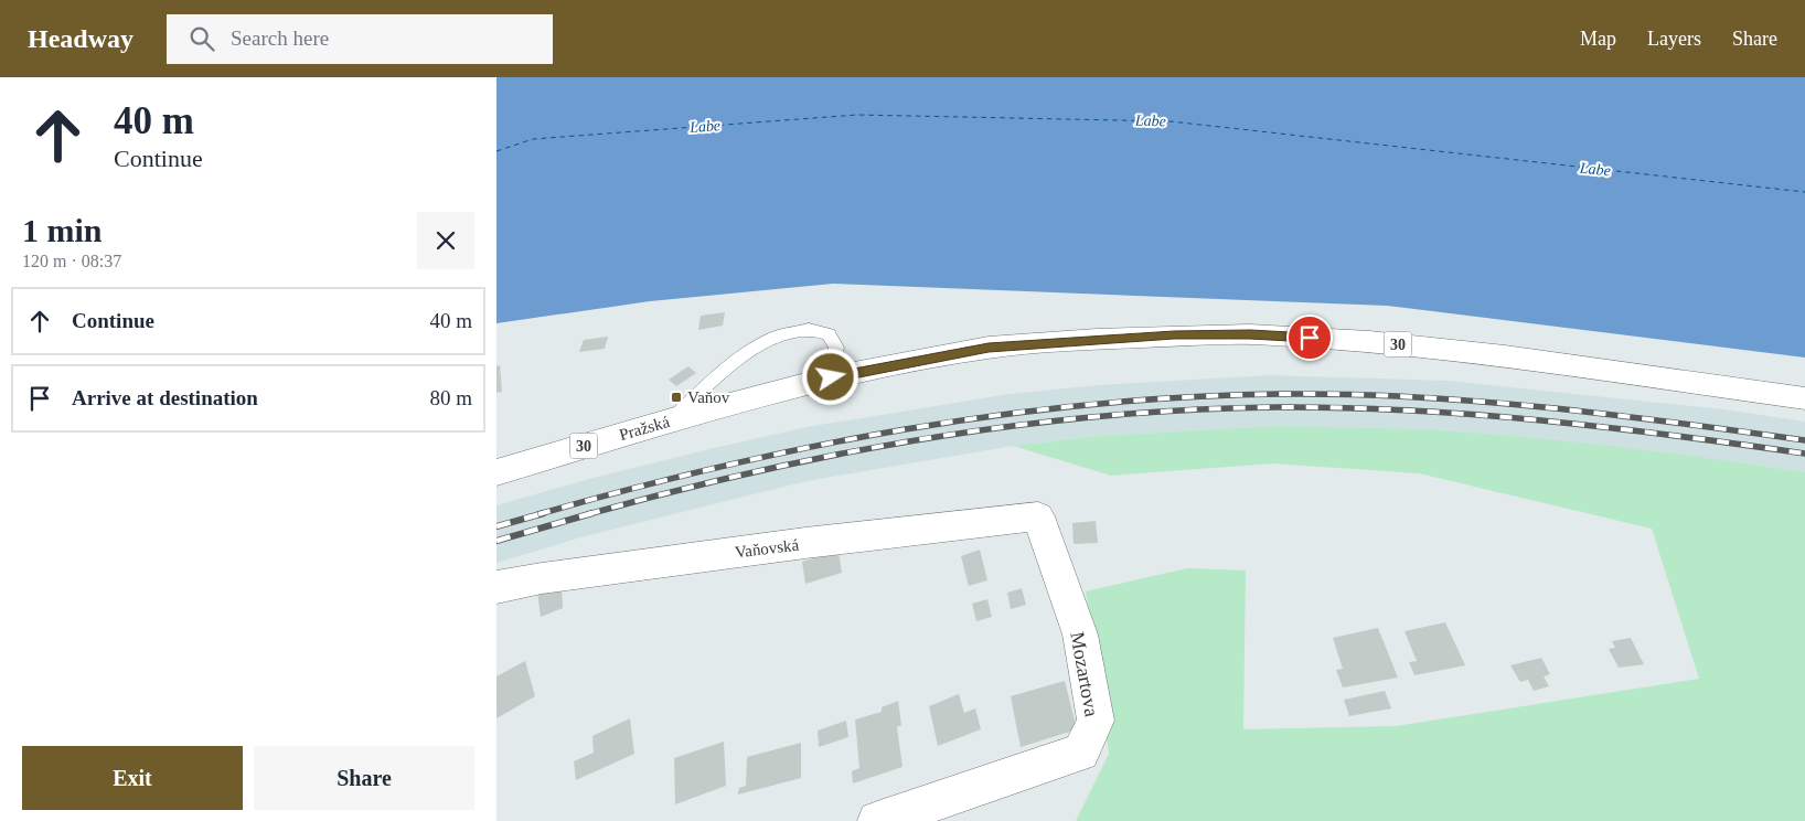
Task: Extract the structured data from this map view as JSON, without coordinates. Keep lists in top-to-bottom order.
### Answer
{
  "streets": {
    "main road": [
      "30",
      "Pražská",
      "Vaňovská",
      "Mozartova"
    ]
  },
  "crossings": [
    ["Vaňovská", "Mozartova"]
  ],
  "water": ["Labe"],
  "places": {
    "transit": ["Vaňov"]
  },
  "page": {
    "header": "Headway",
    "search": "Search here",
    "nav": ["Map", "Layers", "Share"],
    "turn": ["40 m", "Continue"],
    "heading": ["1 min", "120 m · 08:37"],
    "list": [
      {
        "name": "Continue",
        "value": "40 m"
      },
      {
        "name": "Arrive at destination",
        "value": "80 m"
      }
    ],
    "buttons": ["Exit", "Share"]
  }
}
